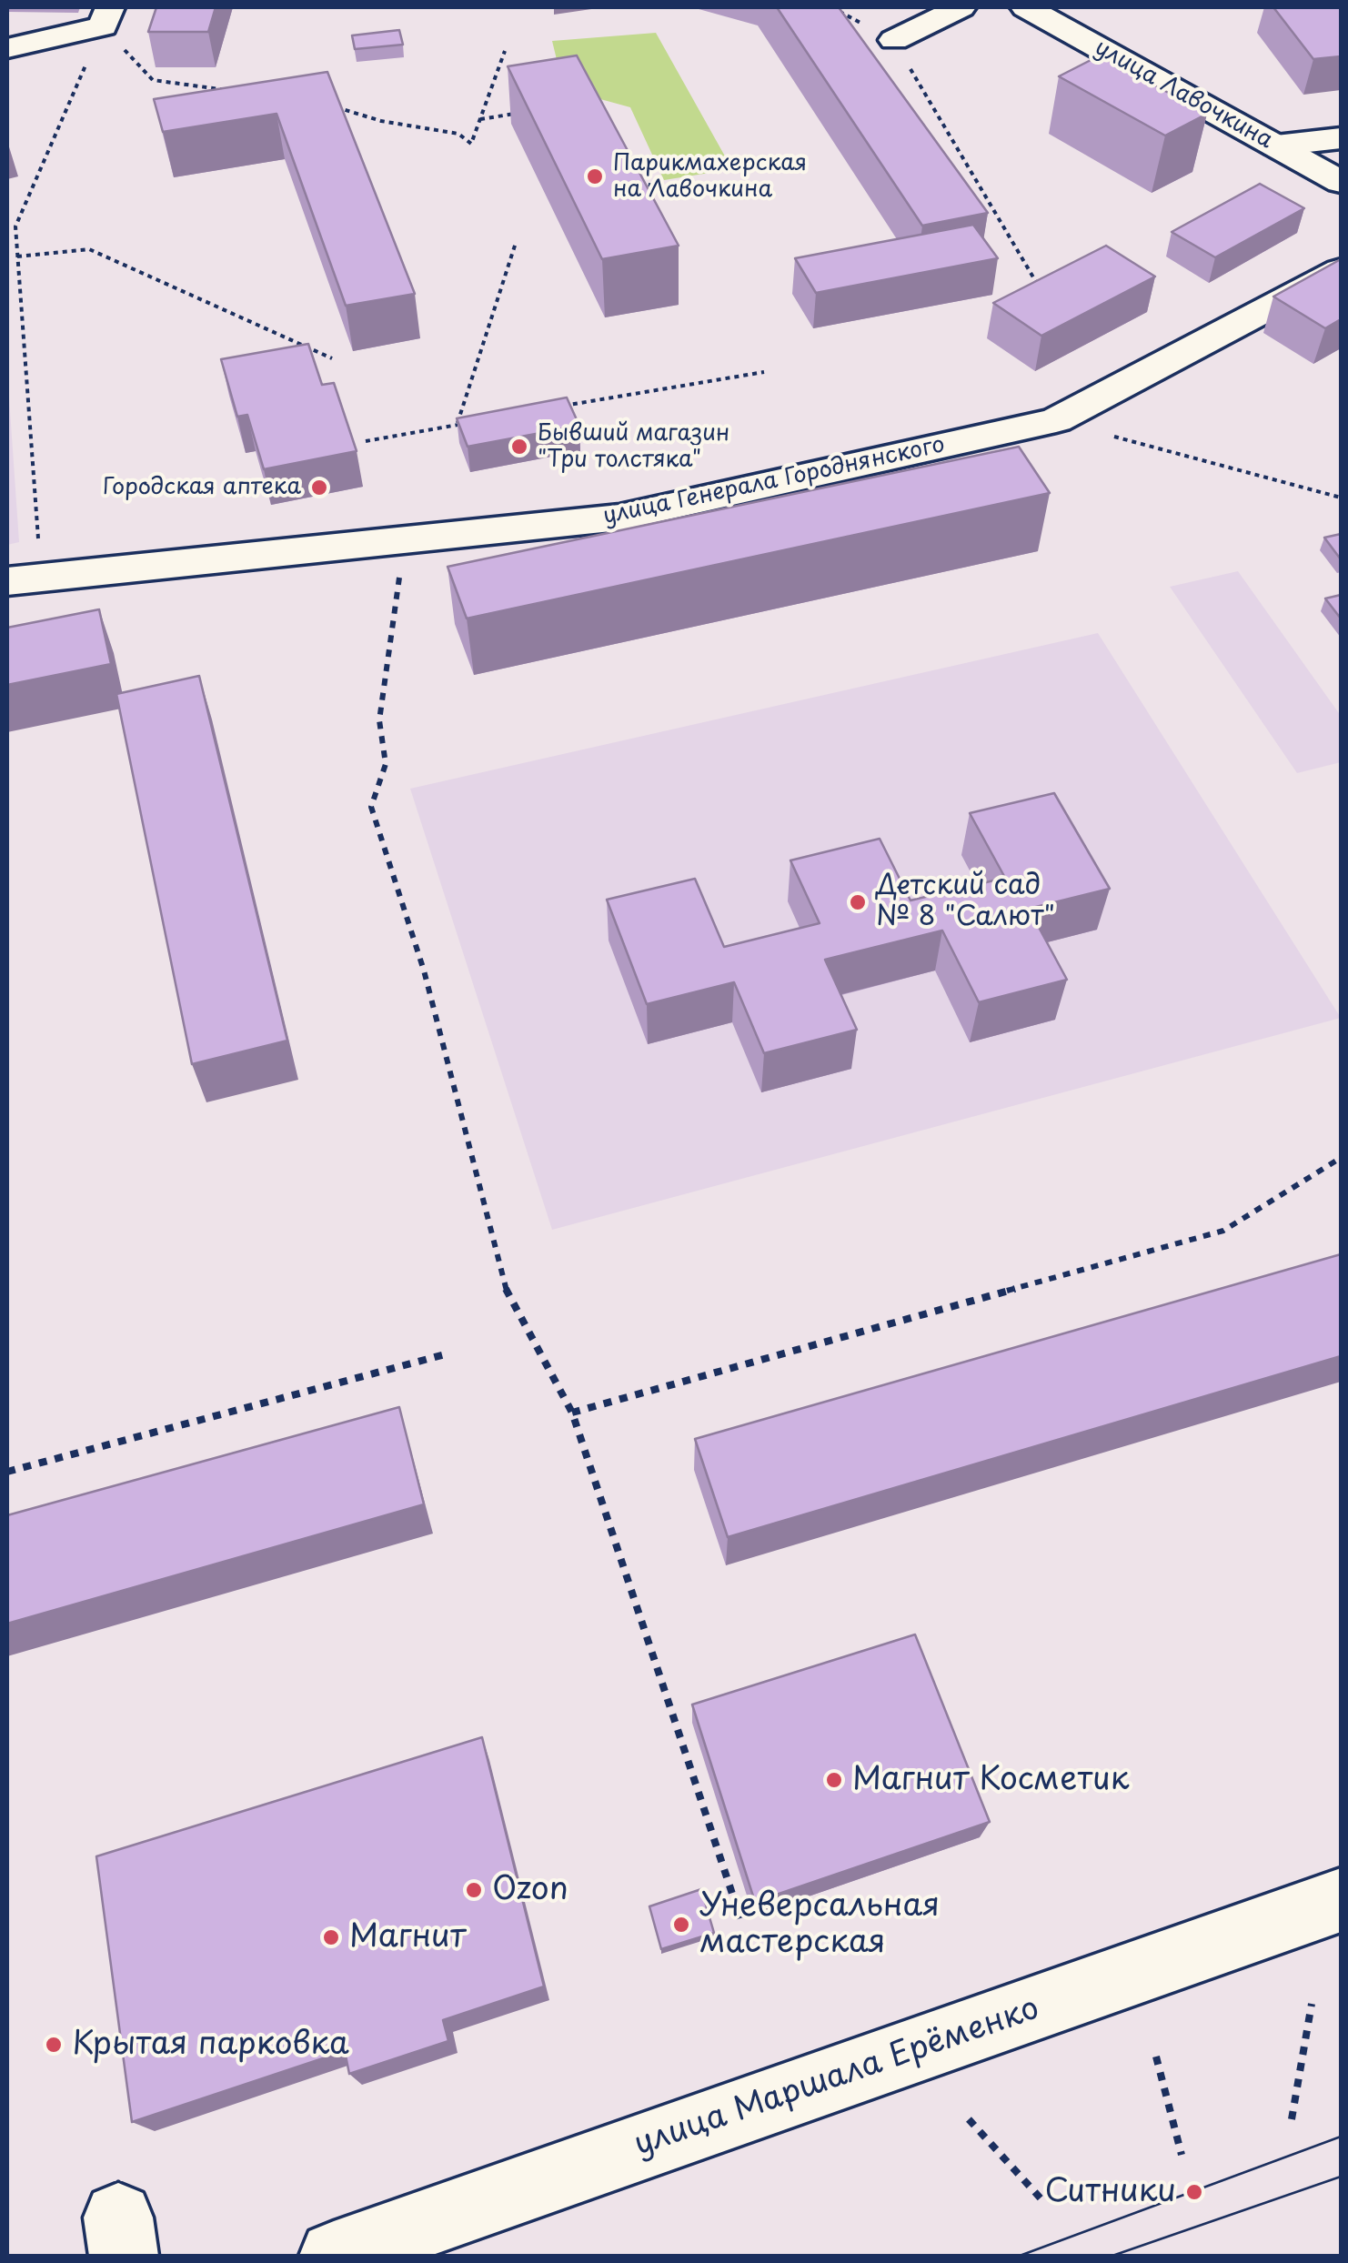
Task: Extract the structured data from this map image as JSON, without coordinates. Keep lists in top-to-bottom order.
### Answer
{
  "streets": {
    "street": ["улица Лавочкина", "улица Генерала Городнянского", "улица Маршала Ерёменко"]
  },
  "places": [
    "Парикмахерская на Лавочкина",
    "Бывший магазин \"Три толстяка\"",
    "Городская аптека",
    "Детский сад № 8 \"Салют\"",
    "Магнит Косметик",
    "Ozon",
    "Уневерсальная мастерская",
    "Магнит",
    "Крытая парковка",
    "Ситники"
  ]
}
